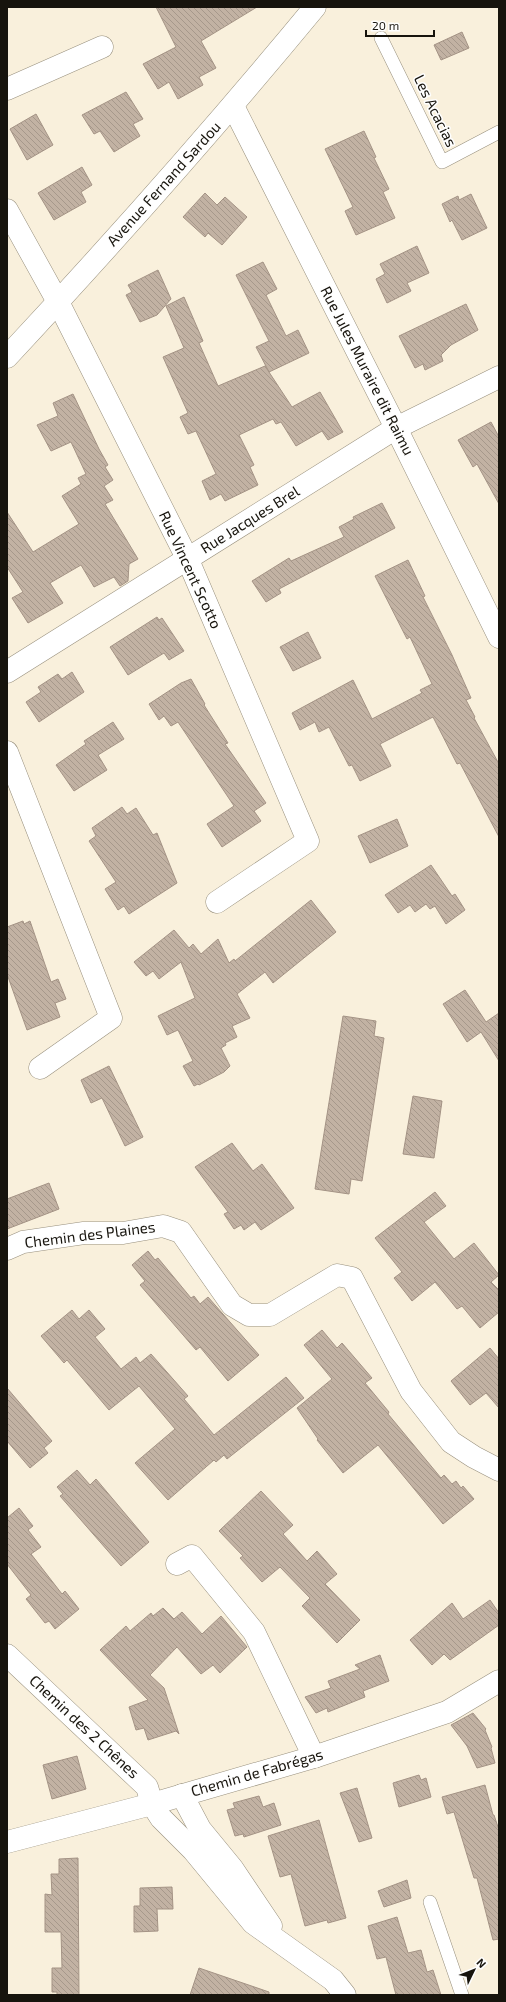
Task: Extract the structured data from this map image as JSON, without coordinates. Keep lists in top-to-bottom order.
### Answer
{
  "streets": {
    "street": [
      "Avenue Fernand Sardou",
      "Rue Jules Muraire dit Raimu",
      "Rue Jacques Brel",
      "Rue Vincent Scotto",
      "Chemin des Plaines",
      "Chemin des 2 Chênes",
      "Chemin de Fabrégas"
    ],
    "lane": ["Les Acacias"]
  },
  "crossings": [
    ["Avenue Fernand Sardou", "Rue Jules Muraire dit Raimu"],
    ["Avenue Fernand Sardou", "Rue Vincent Scotto"],
    ["Rue Jules Muraire dit Raimu", "Rue Jacques Brel"],
    ["Rue Jacques Brel", "Rue Vincent Scotto"],
    ["Chemin des 2 Chênes", "Chemin de Fabrégas"]
  ],
  "scale_bar": "20 m",
  "north": "top right"
}
